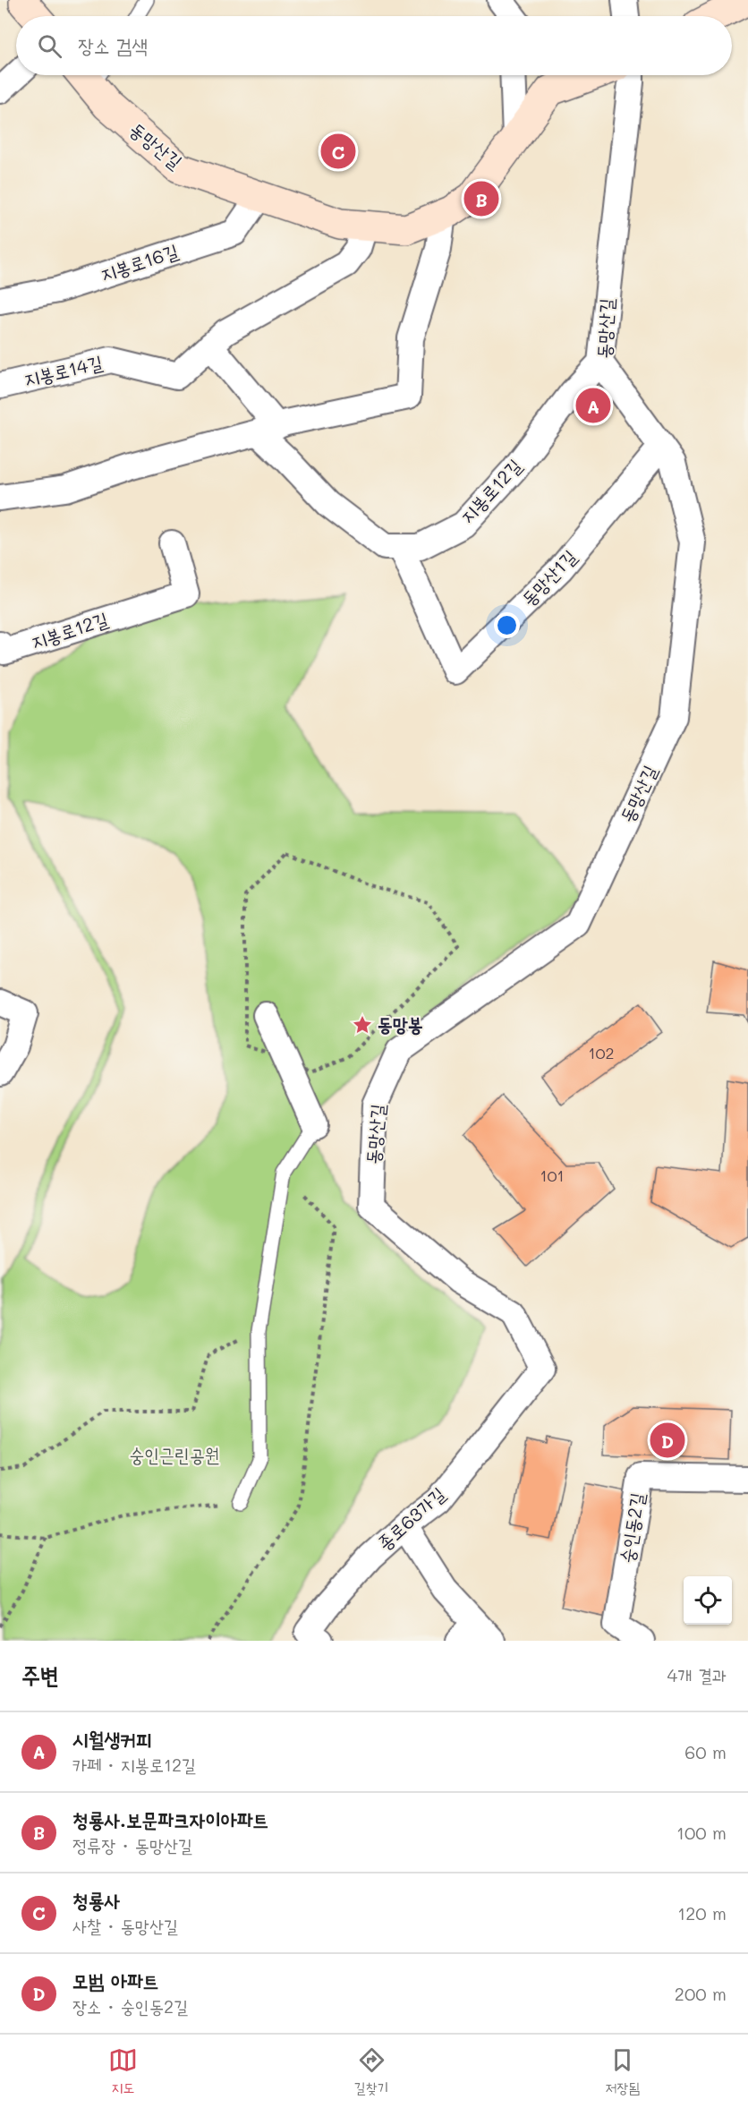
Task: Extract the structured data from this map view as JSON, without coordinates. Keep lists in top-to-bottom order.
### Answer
{
  "streets": {
    "street": [
      "동망산길",
      "지봉로16길",
      "지봉로14길",
      "지봉로12길",
      "동망산1길",
      "종로63가길",
      "숭인동2길"
    ]
  },
  "crossings": [
    ["동망산길", "지봉로16길"],
    ["동망산길", "지봉로14길"],
    ["동망산길", "지봉로12길"],
    ["동망산길", "동망산1길"],
    ["동망산길", "종로63가길"],
    ["지봉로12길", "동망산1길"]
  ],
  "parks": ["숭인근린공원"],
  "places": {
    "place": ["동망봉"]
  },
  "house_numbers": ["102", "101"],
  "page": {
    "search": "장소 검색",
    "pins": [
      "C",
      "B",
      "A",
      "D"
    ],
    "heading": ["주변", "4개 결과"],
    "list": [
      {
        "mark": "A",
        "name": "시월생커피",
        "note": "카페 · 지봉로12길",
        "value": "60 m"
      },
      {
        "mark": "B",
        "name": "청룡사.보문파크자이아파트",
        "note": "정류장 · 동망산길",
        "value": "100 m"
      },
      {
        "mark": "C",
        "name": "청룡사",
        "note": "사찰 · 동망산길",
        "value": "120 m"
      },
      {
        "mark": "D",
        "name": "모범 아파트",
        "note": "장소 · 숭인동2길",
        "value": "200 m"
      }
    ],
    "nav": ["지도", "길찾기", "저장됨"]
  }
}
